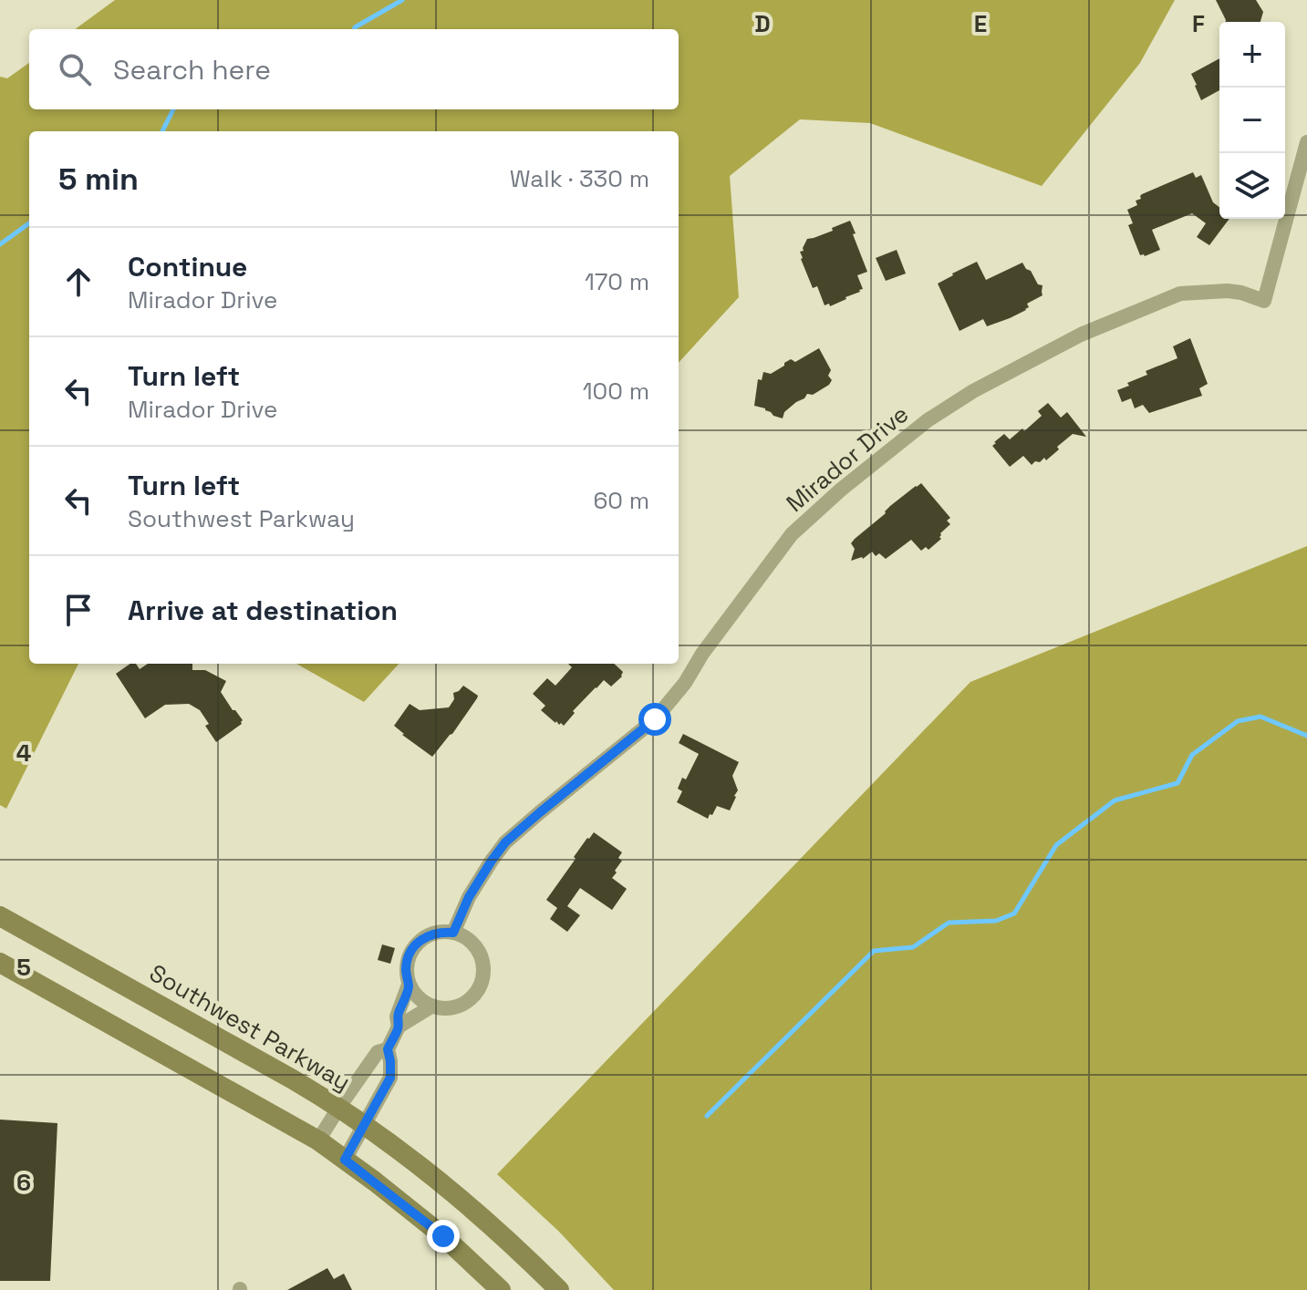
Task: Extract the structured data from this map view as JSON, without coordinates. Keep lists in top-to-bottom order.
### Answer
{
  "streets": {
    "main road": ["Southwest Parkway"],
    "street": ["Mirador Drive"]
  },
  "page": {
    "map_buttons": ["+", "−"],
    "search": "Search here",
    "heading": ["5 min", "Walk · 330 m"],
    "list": [
      ["Continue", "Mirador Drive", "170 m"],
      ["Turn left", "Mirador Drive", "100 m"],
      ["Turn left", "Southwest Parkway", "60 m"],
      "Arrive at destination"
    ]
  },
  "grid": {
    "columns": ["D", "E", "F"],
    "rows": ["4", "5", "6"]
  }
}
